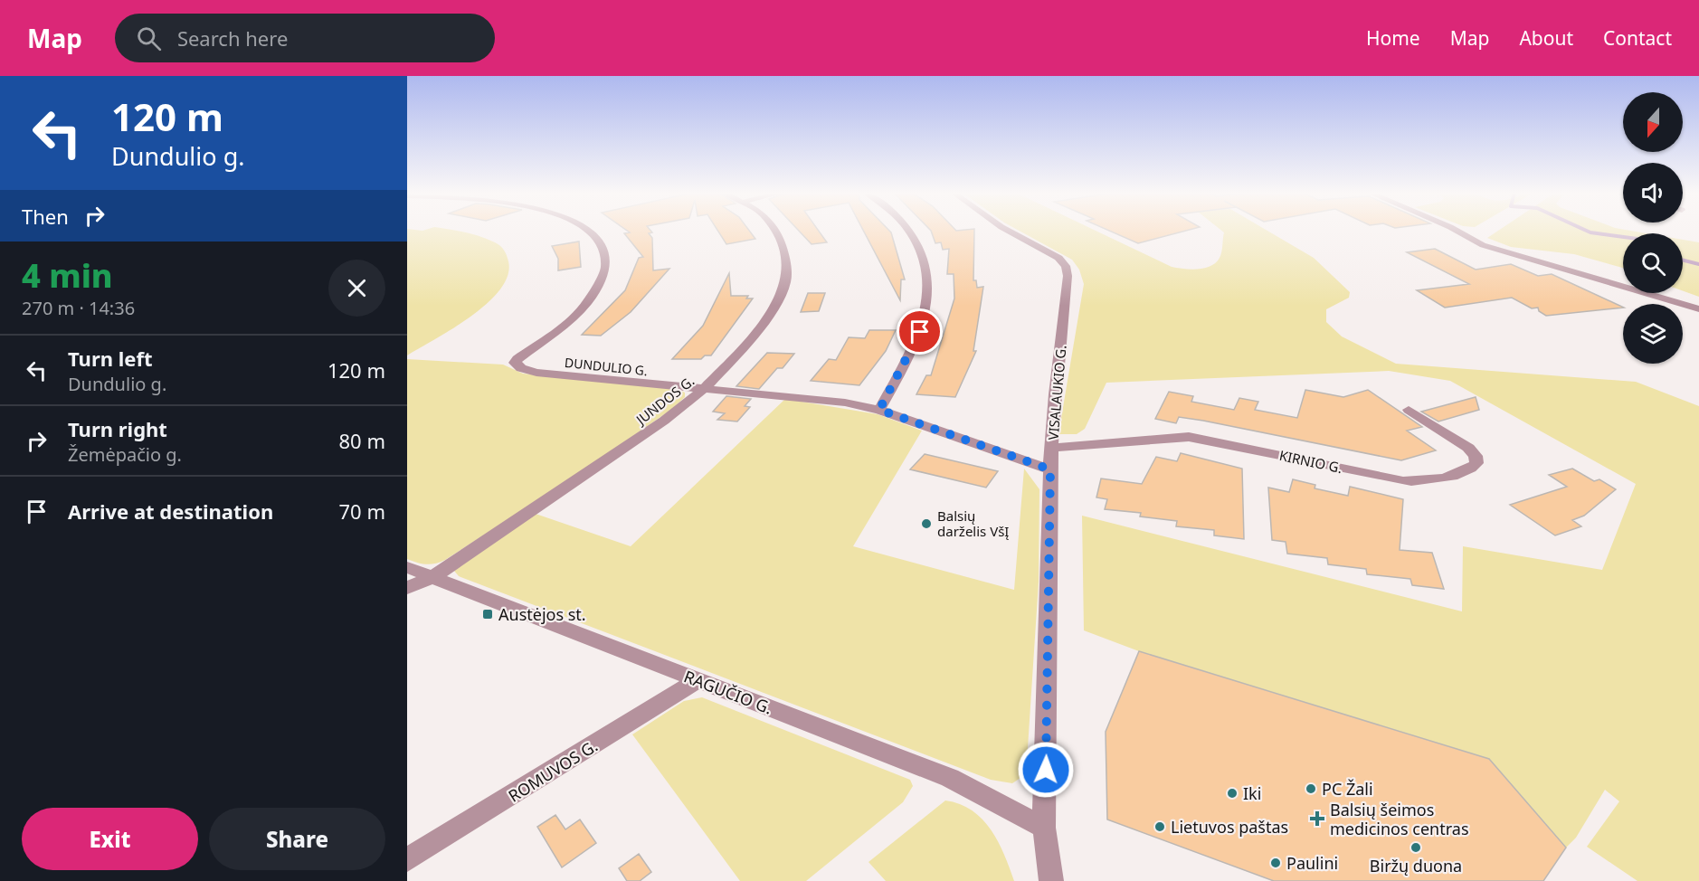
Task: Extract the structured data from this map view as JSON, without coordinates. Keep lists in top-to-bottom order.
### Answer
{
  "streets": {
    "street": [
      "DUNDULIO G.",
      "VISALAUKIO G.",
      "JUNDOS G.",
      "KIRNIO G.",
      "RAGUČIO G.",
      "ROMUVOS G."
    ]
  },
  "crossings": [
    ["DUNDULIO G.", "VISALAUKIO G."],
    ["DUNDULIO G.", "JUNDOS G."],
    ["VISALAUKIO G.", "KIRNIO G."],
    ["VISALAUKIO G.", "RAGUČIO G."],
    ["JUNDOS G.", "RAGUČIO G."],
    ["RAGUČIO G.", "ROMUVOS G."]
  ],
  "places": {
    "other": [
      "Balsių darželis VšĮ",
      "PC Žali",
      "Iki",
      "Lietuvos paštas",
      "Biržų duona",
      "Paulini"
    ],
    "transit": ["Austėjos st."],
    "health": ["Balsių šeimos medicinos centras"]
  },
  "north": "bottom",
  "page": {
    "header": "Map",
    "search": "Search here",
    "nav": [
      "Home",
      "Map",
      "About",
      "Contact"
    ],
    "turn": ["120 m", "Dundulio g."],
    "then": "Then",
    "heading": ["4 min", "270 m · 14:36"],
    "list": [
      {
        "name": "Turn left",
        "note": "Dundulio g.",
        "value": "120 m"
      },
      {
        "name": "Turn right",
        "note": "Žemėpačio g.",
        "value": "80 m"
      },
      {
        "name": "Arrive at destination",
        "value": "70 m"
      }
    ],
    "buttons": ["Exit", "Share"]
  }
}
